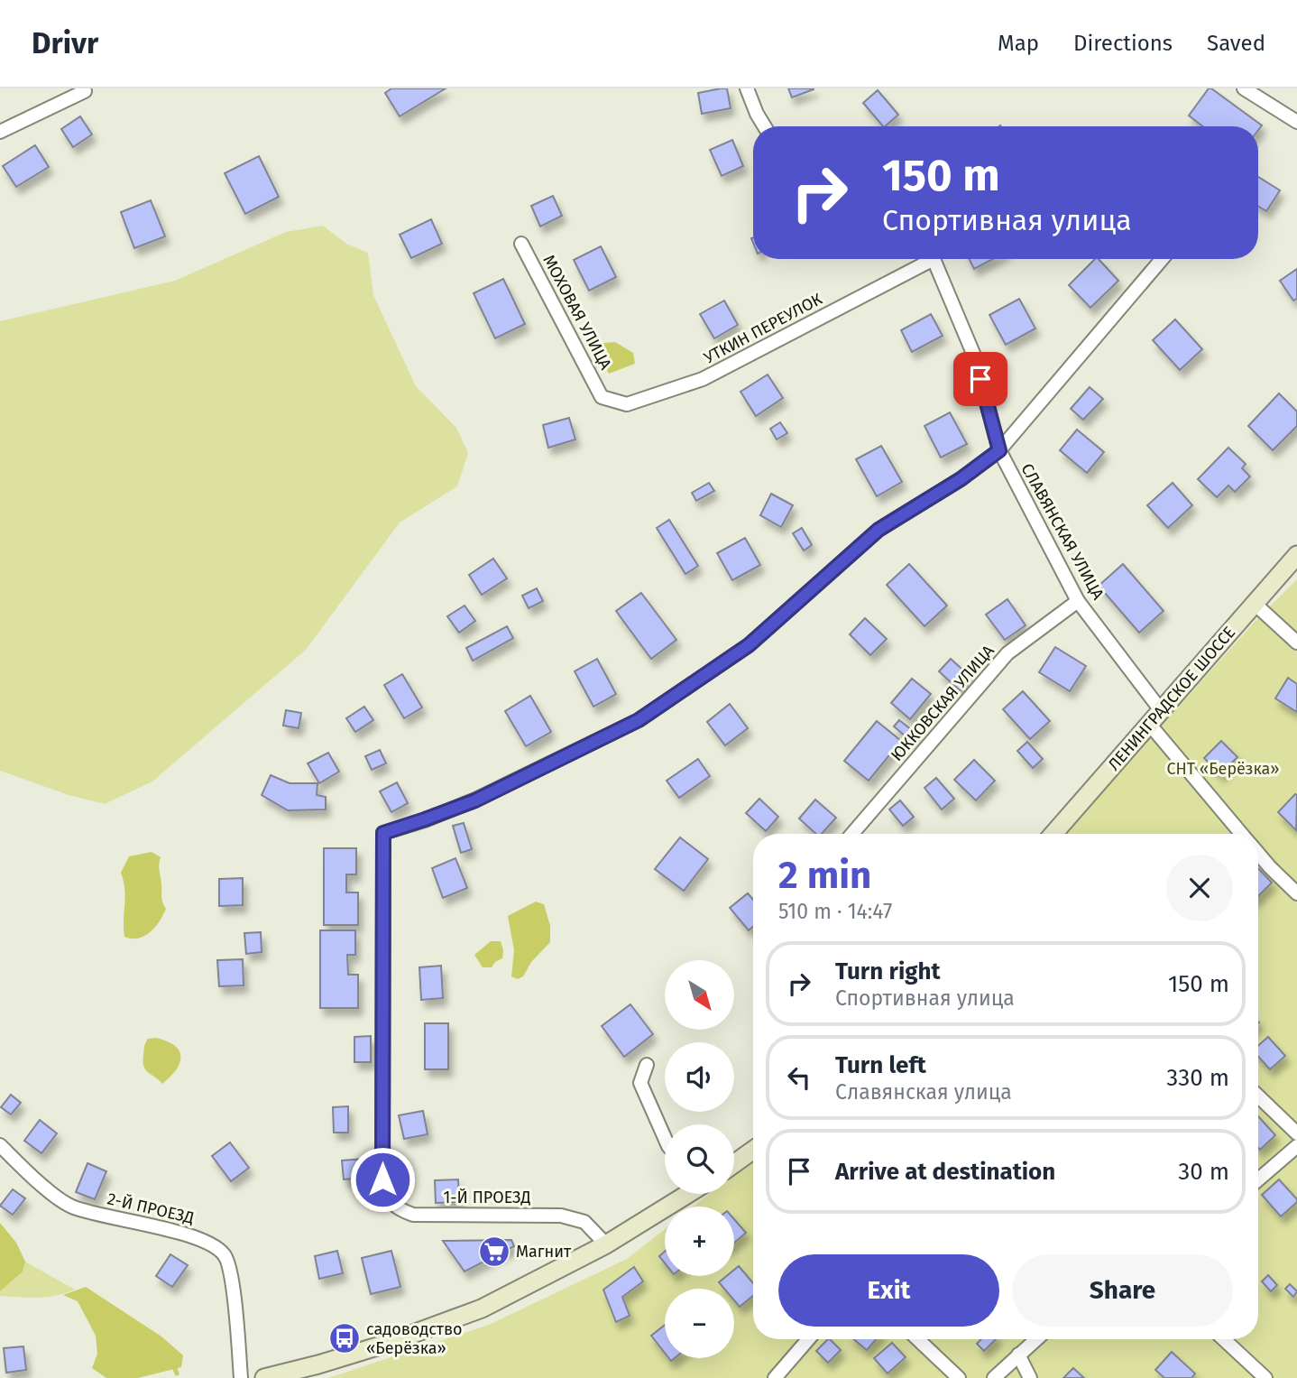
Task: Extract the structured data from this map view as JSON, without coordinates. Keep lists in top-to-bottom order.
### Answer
{
  "streets": {
    "main road": ["ЛЕНИНГРАДСКОЕ ШОССЕ"],
    "street": [
      "МОХОВАЯ УЛИЦА",
      "УТКИН ПЕРЕУЛОК",
      "СЛАВЯНСКАЯ УЛИЦА",
      "ЮККОВСКАЯ УЛИЦА",
      "1-Й ПРОЕЗД",
      "2-Й ПРОЕЗД"
    ]
  },
  "crossings": [
    ["МОХОВАЯ УЛИЦА", "УТКИН ПЕРЕУЛОК"],
    ["СЛАВЯНСКАЯ УЛИЦА", "ЛЕНИНГРАДСКОЕ ШОССЕ"],
    ["СЛАВЯНСКАЯ УЛИЦА", "ЮККОВСКАЯ УЛИЦА"],
    ["СЛАВЯНСКАЯ УЛИЦА", "1-Й ПРОЕЗД"]
  ],
  "parks": ["СНТ «Берёзка»"],
  "places": {
    "supermarket": ["Магнит"],
    "bus stop": ["садоводство «Берёзка»"]
  },
  "north": "bottom right",
  "page": {
    "header": "Drivr",
    "nav": ["Map", "Directions", "Saved"],
    "turn": ["150 m", "Спортивная улица"],
    "heading": ["2 min", "510 m · 14:47"],
    "list": [
      {
        "name": "Turn right",
        "note": "Спортивная улица",
        "value": "150 m"
      },
      {
        "name": "Turn left",
        "note": "Славянская улица",
        "value": "330 m"
      },
      {
        "name": "Arrive at destination",
        "value": "30 m"
      }
    ],
    "map_buttons": ["+", "−"],
    "buttons": ["Exit", "Share"]
  }
}
